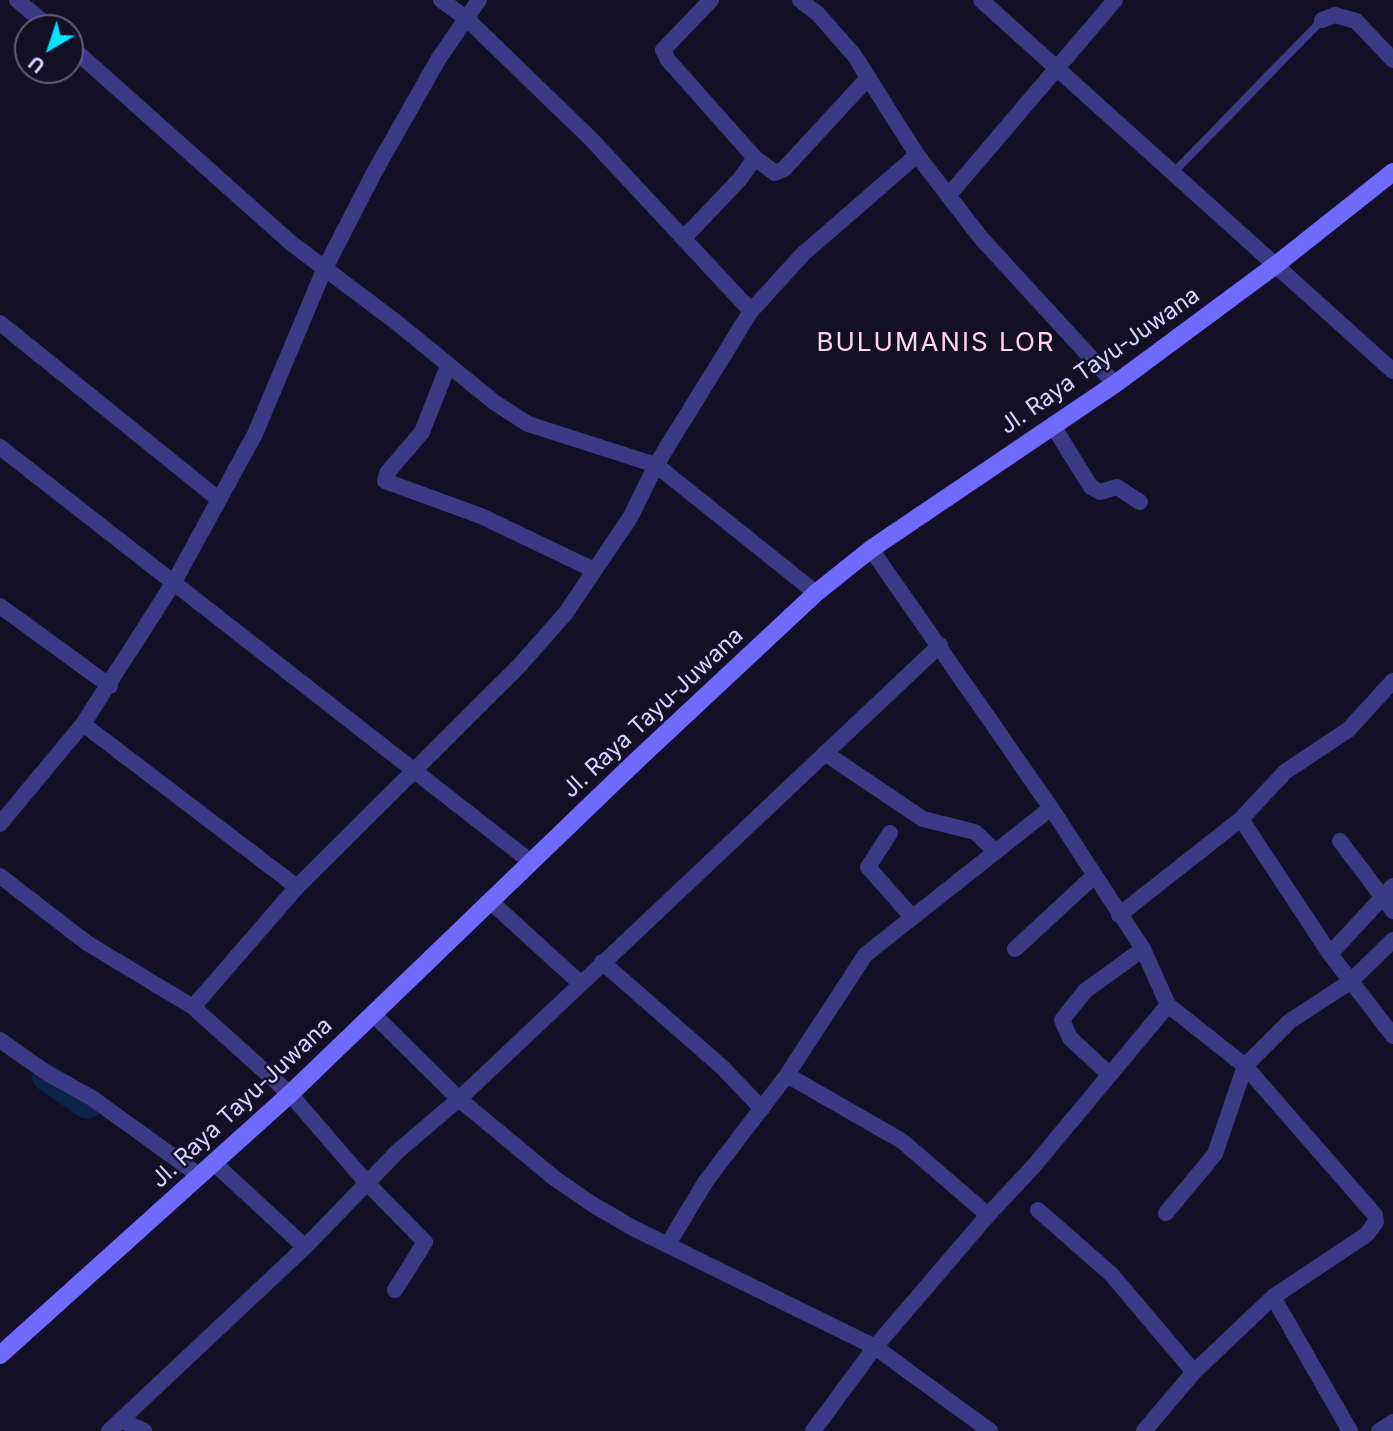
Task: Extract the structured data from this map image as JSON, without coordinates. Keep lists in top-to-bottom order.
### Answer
{
  "streets": {
    "main road": ["Jl. Raya Tayu-Juwana"]
  },
  "districts": ["BULUMANIS LOR"],
  "north": "bottom left"
}
